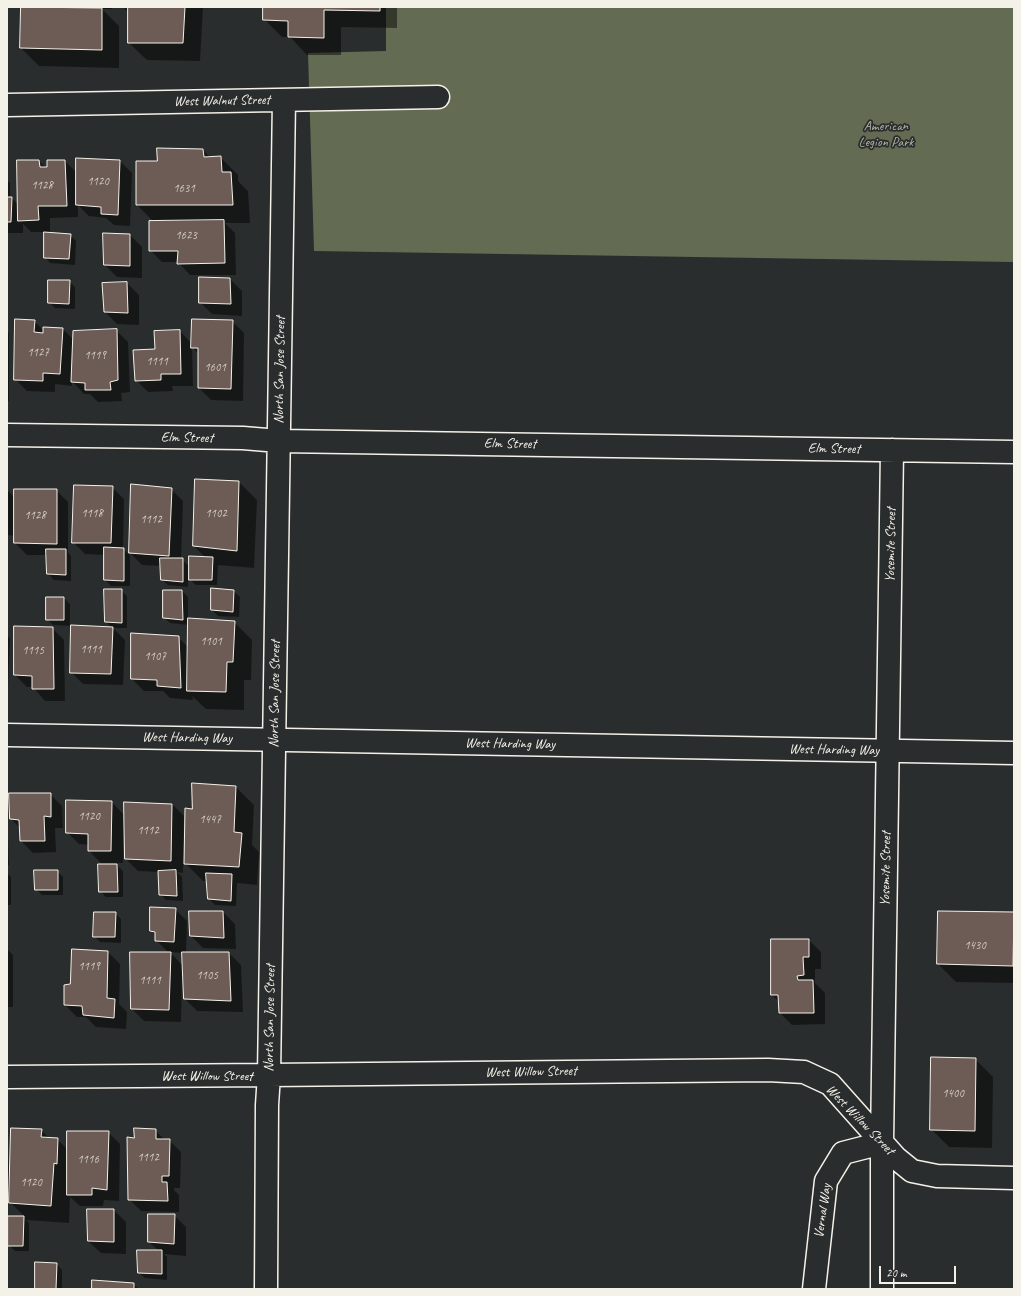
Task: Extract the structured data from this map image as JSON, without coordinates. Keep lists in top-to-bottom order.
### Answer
{
  "streets": {
    "street": [
      "West Walnut Street",
      "North San Jose Street",
      "Elm Street",
      "Yosemite Street",
      "West Harding Way",
      "West Willow Street",
      "Vernal Way"
    ]
  },
  "crossings": [
    ["West Walnut Street", "North San Jose Street"],
    ["North San Jose Street", "Elm Street"],
    ["North San Jose Street", "West Harding Way"],
    ["North San Jose Street", "West Willow Street"],
    ["Elm Street", "Yosemite Street"],
    ["Yosemite Street", "West Harding Way"],
    ["Yosemite Street", "West Willow Street"],
    ["Yosemite Street", "Vernal Way"],
    ["West Willow Street", "Vernal Way"]
  ],
  "parks": ["American Legion Park"],
  "house_numbers": [
    "1120",
    "1128",
    "1631",
    "1623",
    "1127",
    "1119",
    "1111",
    "1601",
    "1118",
    "1102",
    "1128",
    "1112",
    "1101",
    "1111",
    "1115",
    "1107",
    "1120",
    "1447",
    "1112",
    "1430",
    "1119",
    "1105",
    "1111",
    "1400",
    "1112",
    "1116",
    "1120"
  ],
  "scale_bar": "20 m"
}
